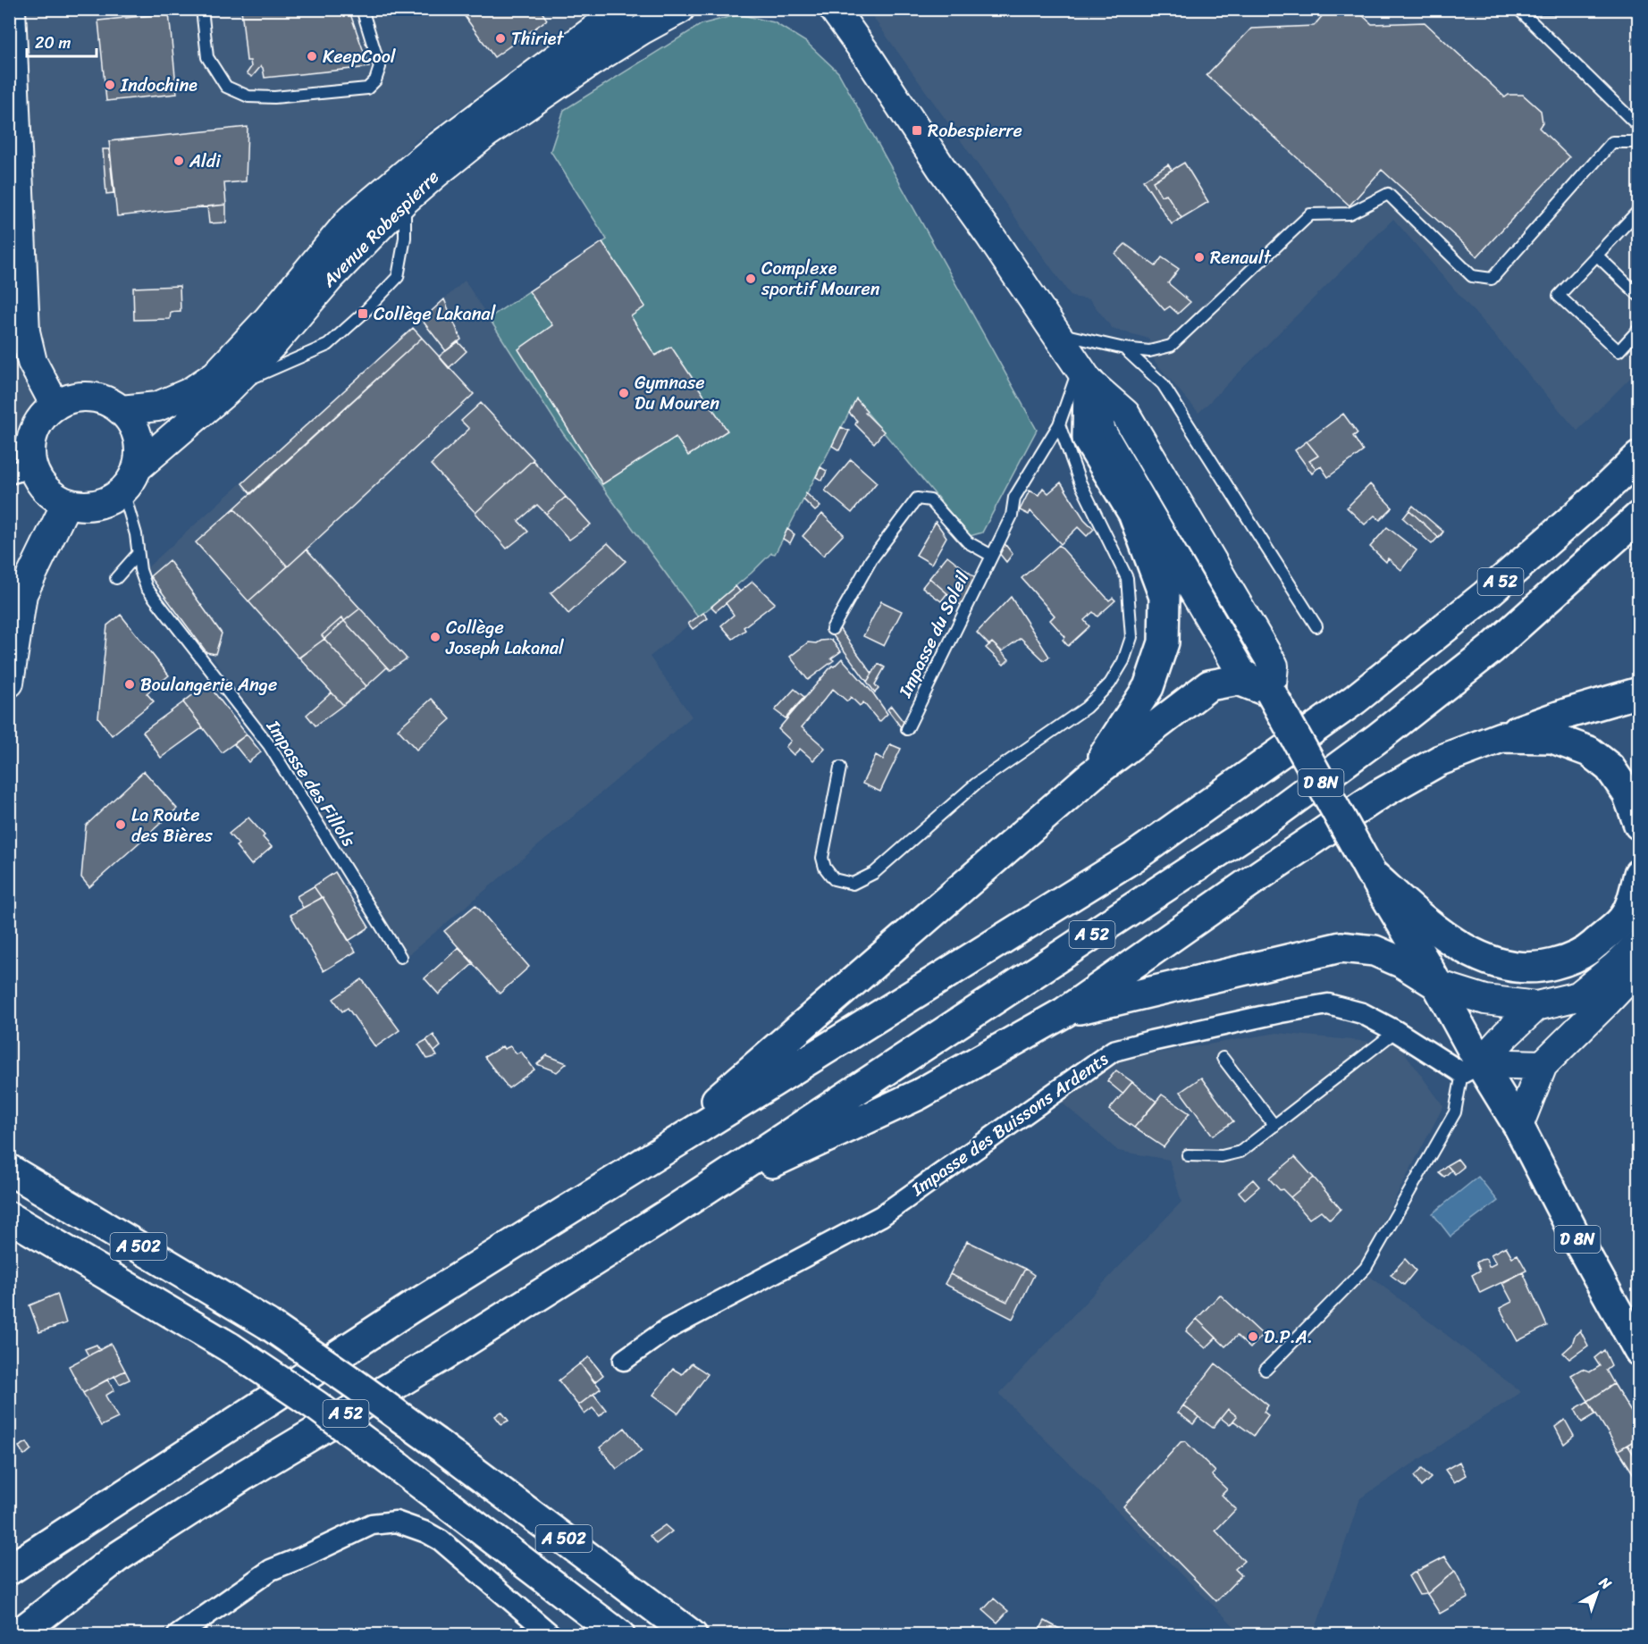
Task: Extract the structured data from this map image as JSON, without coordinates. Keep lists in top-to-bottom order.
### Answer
{
  "streets": {
    "main road": [
      "Avenue Robespierre",
      "A 52",
      "D 8N",
      "A 502"
    ],
    "street": ["Impasse des Buissons Ardents"],
    "lane": ["Impasse du Soleil", "Impasse des Fillols"]
  },
  "crossings": [
    ["Avenue Robespierre", "Impasse des Fillols"],
    ["Impasse du Soleil", "D 8N"],
    ["D 8N", "Impasse des Buissons Ardents"]
  ],
  "places": {
    "other": [
      "Thiriet",
      "KeepCool",
      "Indochine",
      "Aldi",
      "Renault",
      "Complexe sportif Mouren",
      "Gymnase Du Mouren",
      "Collège Joseph Lakanal",
      "Boulangerie Ange",
      "La Route des Bières",
      "D.P.A."
    ],
    "transit": ["Robespierre", "Collège Lakanal"]
  },
  "scale_bar": "20 m",
  "north": "top right"
}
